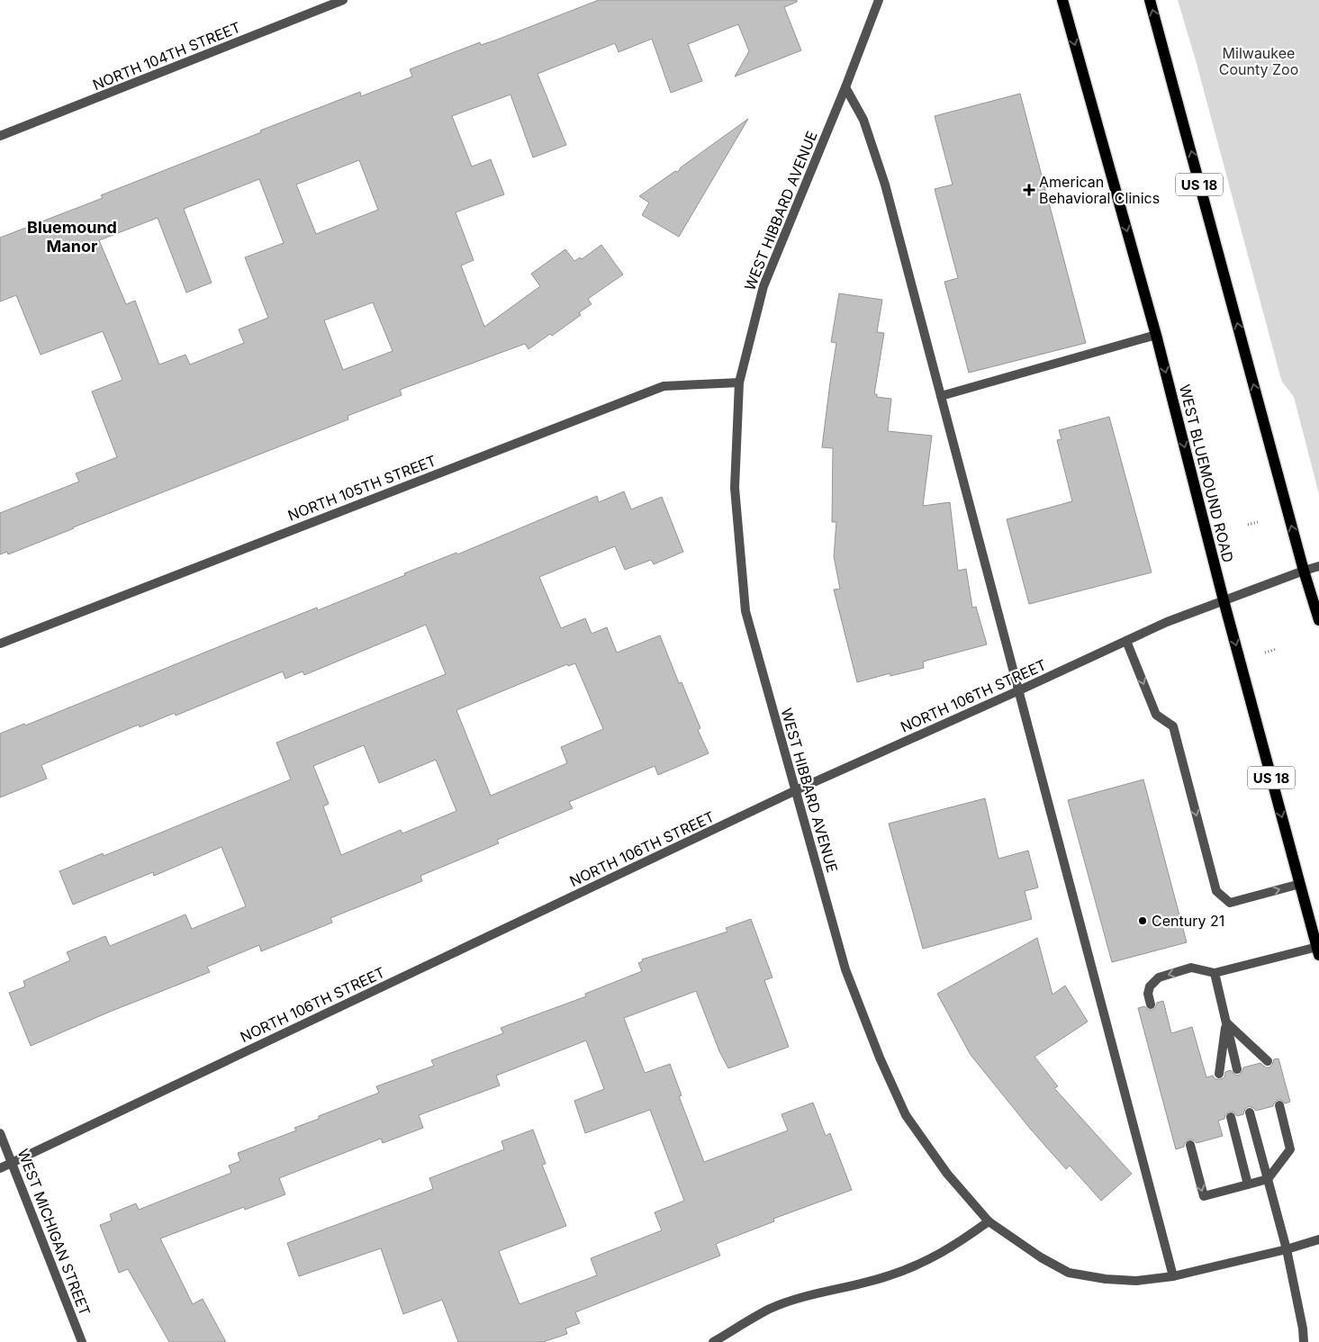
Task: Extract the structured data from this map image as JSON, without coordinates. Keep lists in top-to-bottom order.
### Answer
{
  "streets": {
    "main road": ["US 18", "WEST BLUEMOUND ROAD"],
    "street": [
      "NORTH 104TH STREET",
      "WEST HIBBARD AVENUE",
      "NORTH 105TH STREET",
      "NORTH 106TH STREET",
      "WEST MICHIGAN STREET"
    ]
  },
  "crossings": [
    ["US 18", "NORTH 106TH STREET"],
    ["WEST HIBBARD AVENUE", "NORTH 105TH STREET"],
    ["WEST HIBBARD AVENUE", "NORTH 106TH STREET"],
    ["WEST BLUEMOUND ROAD", "NORTH 106TH STREET"],
    ["NORTH 106TH STREET", "WEST MICHIGAN STREET"]
  ],
  "districts": ["Bluemound Manor"],
  "parks": ["Milwaukee County Zoo"],
  "places": {
    "health": ["American Behavioral Clinics"],
    "other": ["Century 21"]
  }
}
